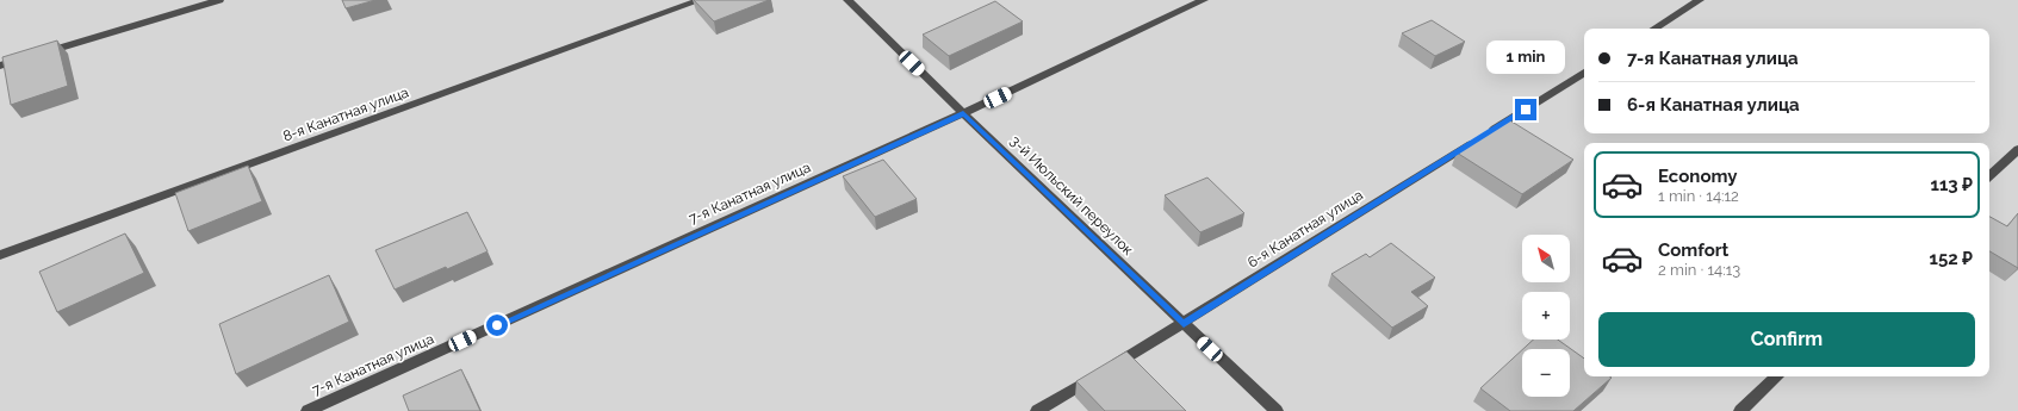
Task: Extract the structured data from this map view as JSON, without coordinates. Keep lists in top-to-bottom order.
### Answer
{
  "streets": {
    "street": [
      "8-я Канатная улица",
      "7-я Канатная улица",
      "3-й Июльский переулок",
      "6-я Канатная улица"
    ]
  },
  "crossings": [
    ["7-я Канатная улица", "3-й Июльский переулок"],
    ["3-й Июльский переулок", "6-я Канатная улица"]
  ],
  "north": "top left",
  "page": {
    "banner": ["7-я Канатная улица", "6-я Канатная улица"],
    "bubble": "1 min",
    "list": [
      {
        "name": "Economy",
        "note": "1 min · 14:12",
        "value": "113 ₽"
      },
      {
        "name": "Comfort",
        "note": "2 min · 14:13",
        "value": "152 ₽"
      }
    ],
    "map_buttons": ["+", "−"],
    "buttons": "Confirm"
  }
}
